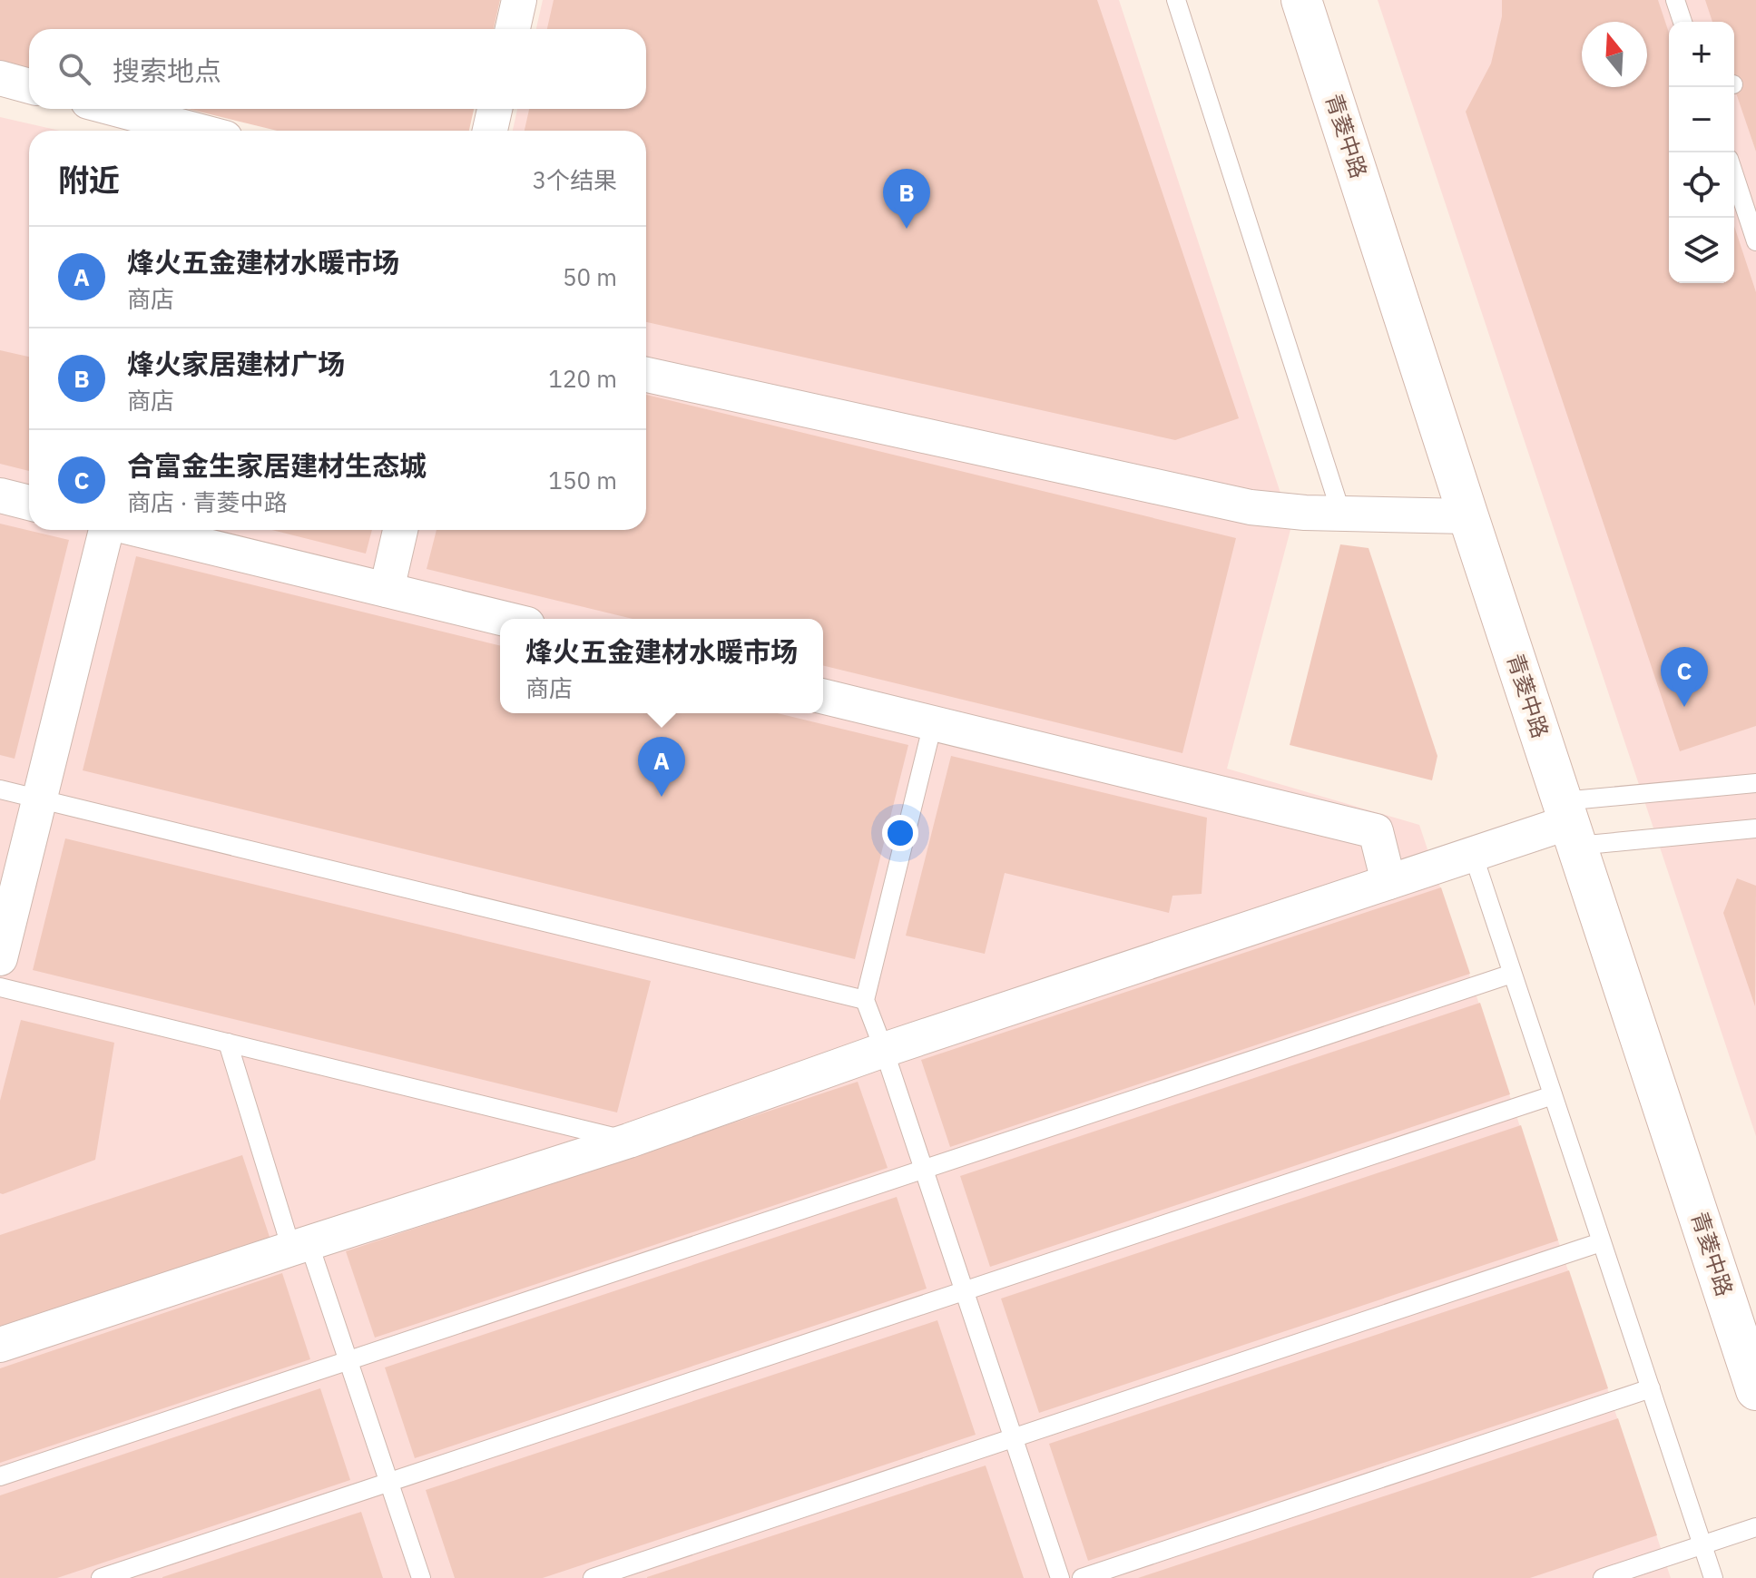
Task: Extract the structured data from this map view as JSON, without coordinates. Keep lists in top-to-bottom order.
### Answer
{
  "streets": {
    "street": ["青菱中路"]
  },
  "north": "top",
  "page": {
    "map_buttons": ["+", "−"],
    "search": "搜索地点",
    "heading": ["附近", "3个结果"],
    "pins": ["B", "C", "A"],
    "list": [
      {
        "mark": "A",
        "name": "烽火五金建材水暖市场",
        "note": "商店",
        "value": "50 m"
      },
      {
        "mark": "B",
        "name": "烽火家居建材广场",
        "note": "商店",
        "value": "120 m"
      },
      {
        "mark": "C",
        "name": "合富金生家居建材生态城",
        "note": "商店 · 青菱中路",
        "value": "150 m"
      }
    ],
    "popup": ["烽火五金建材水暖市场", "商店"]
  }
}
